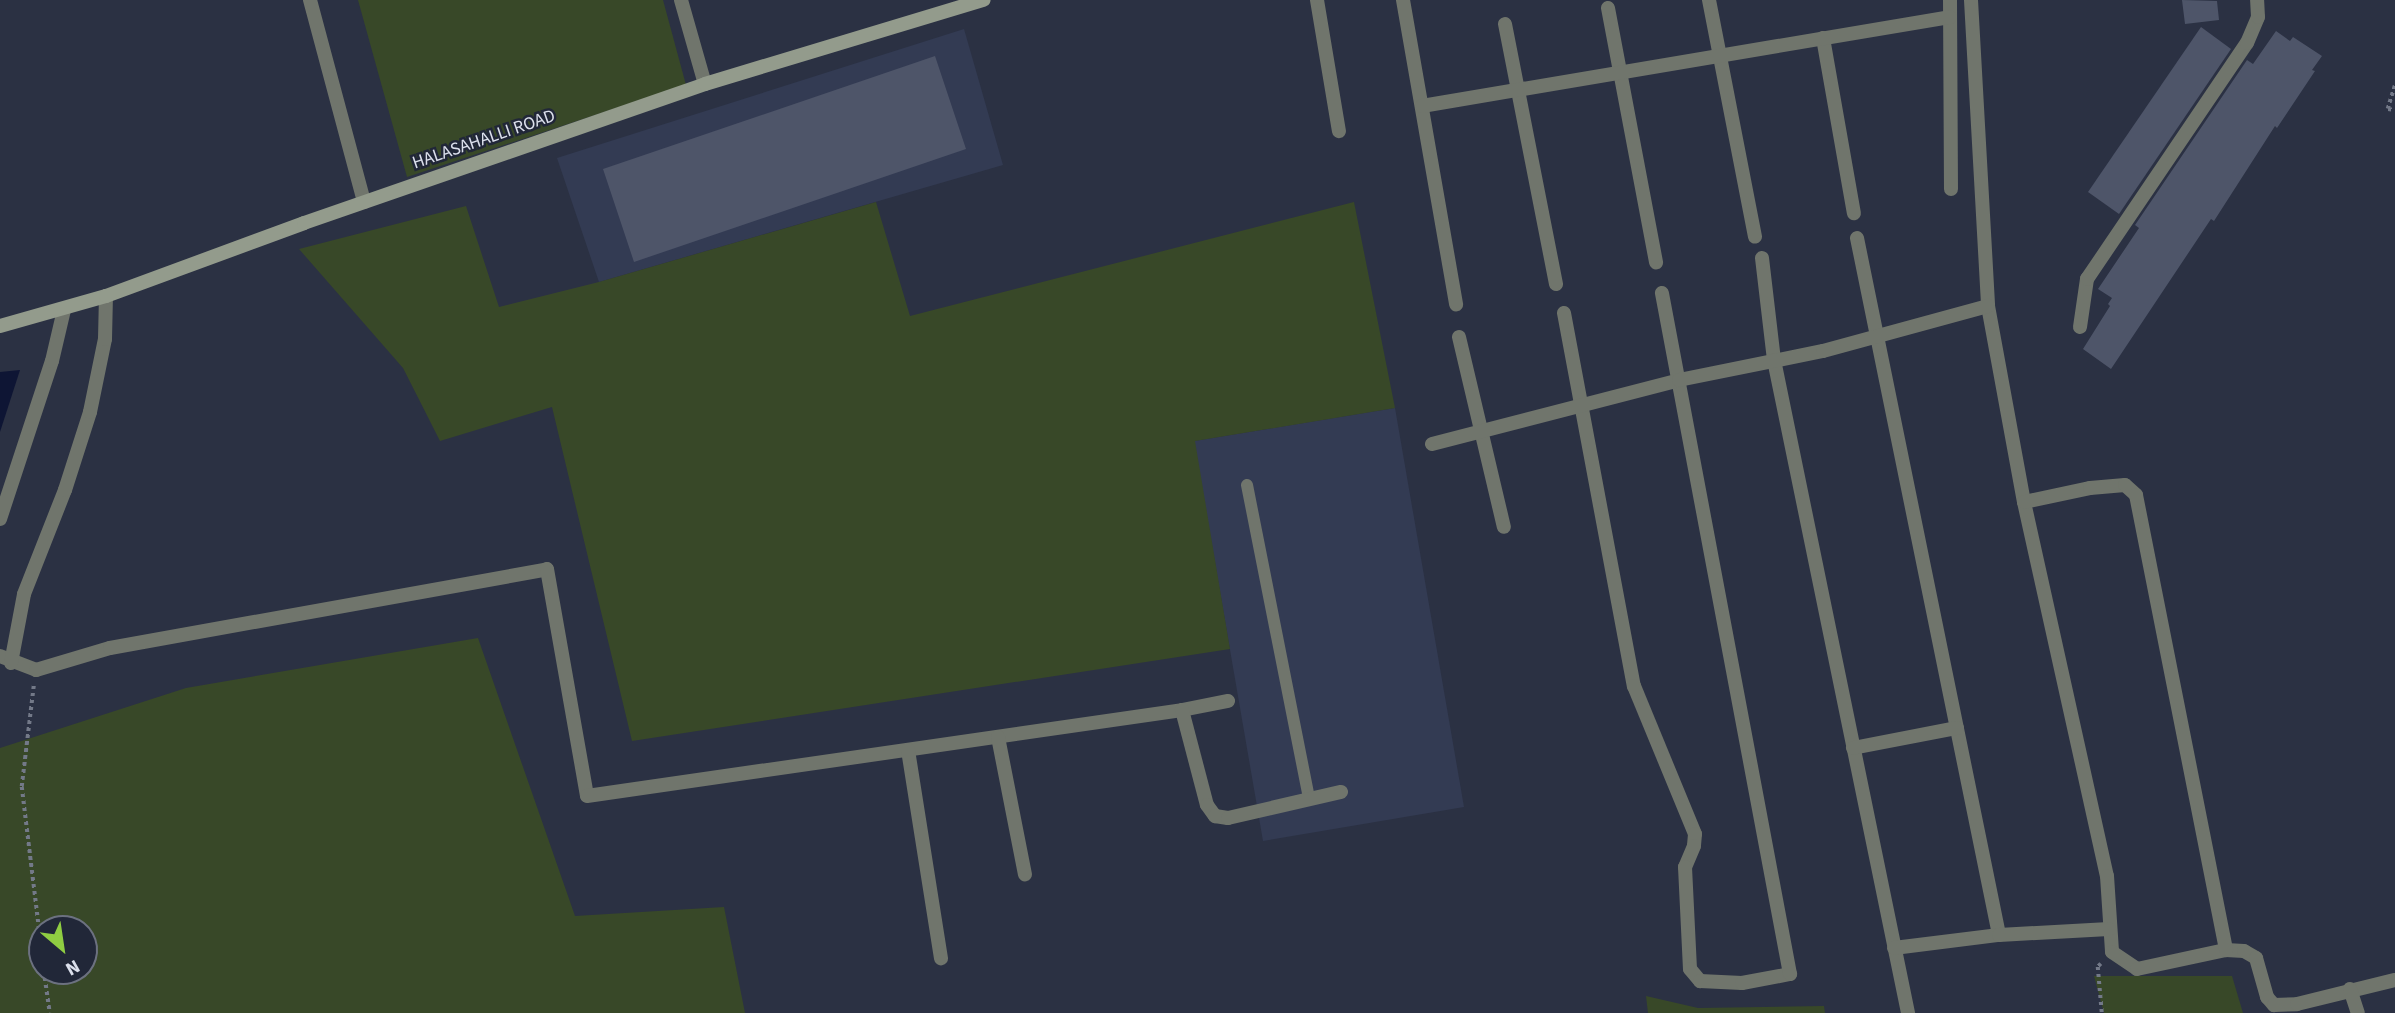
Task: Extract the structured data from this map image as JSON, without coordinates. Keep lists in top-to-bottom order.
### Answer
{
  "streets": {
    "main road": ["HALASAHALLI ROAD"]
  },
  "north": "bottom right"
}
